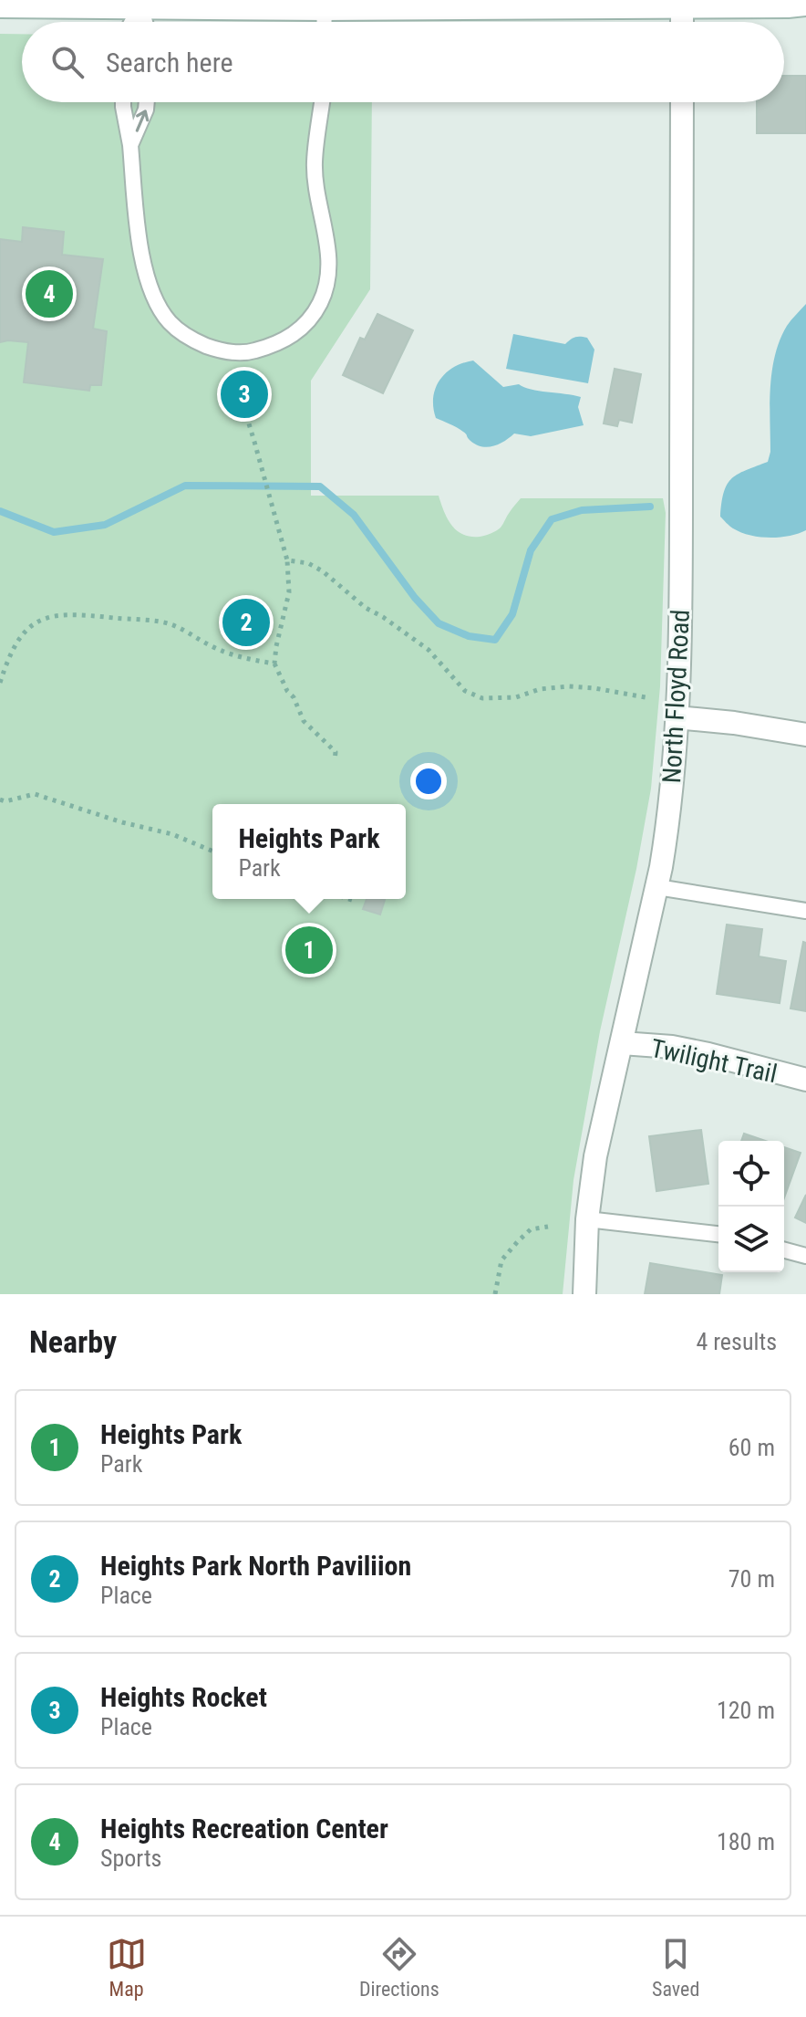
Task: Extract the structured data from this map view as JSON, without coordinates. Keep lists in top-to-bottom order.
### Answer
{
  "streets": {
    "street": ["North Floyd Road", "Twilight Trail"]
  },
  "crossings": [
    ["North Floyd Road", "Twilight Trail"]
  ],
  "page": {
    "search": "Search here",
    "pins": [
      "4",
      "3",
      "2",
      "1"
    ],
    "popup": ["Heights Park", "Park"],
    "heading": ["Nearby", "4 results"],
    "list": [
      {
        "mark": "1",
        "name": "Heights Park",
        "note": "Park",
        "value": "60 m"
      },
      {
        "mark": "2",
        "name": "Heights Park North Paviliion",
        "note": "Place",
        "value": "70 m"
      },
      {
        "mark": "3",
        "name": "Heights Rocket",
        "note": "Place",
        "value": "120 m"
      },
      {
        "mark": "4",
        "name": "Heights Recreation Center",
        "note": "Sports",
        "value": "180 m"
      }
    ],
    "nav": ["Map", "Directions", "Saved"]
  }
}
